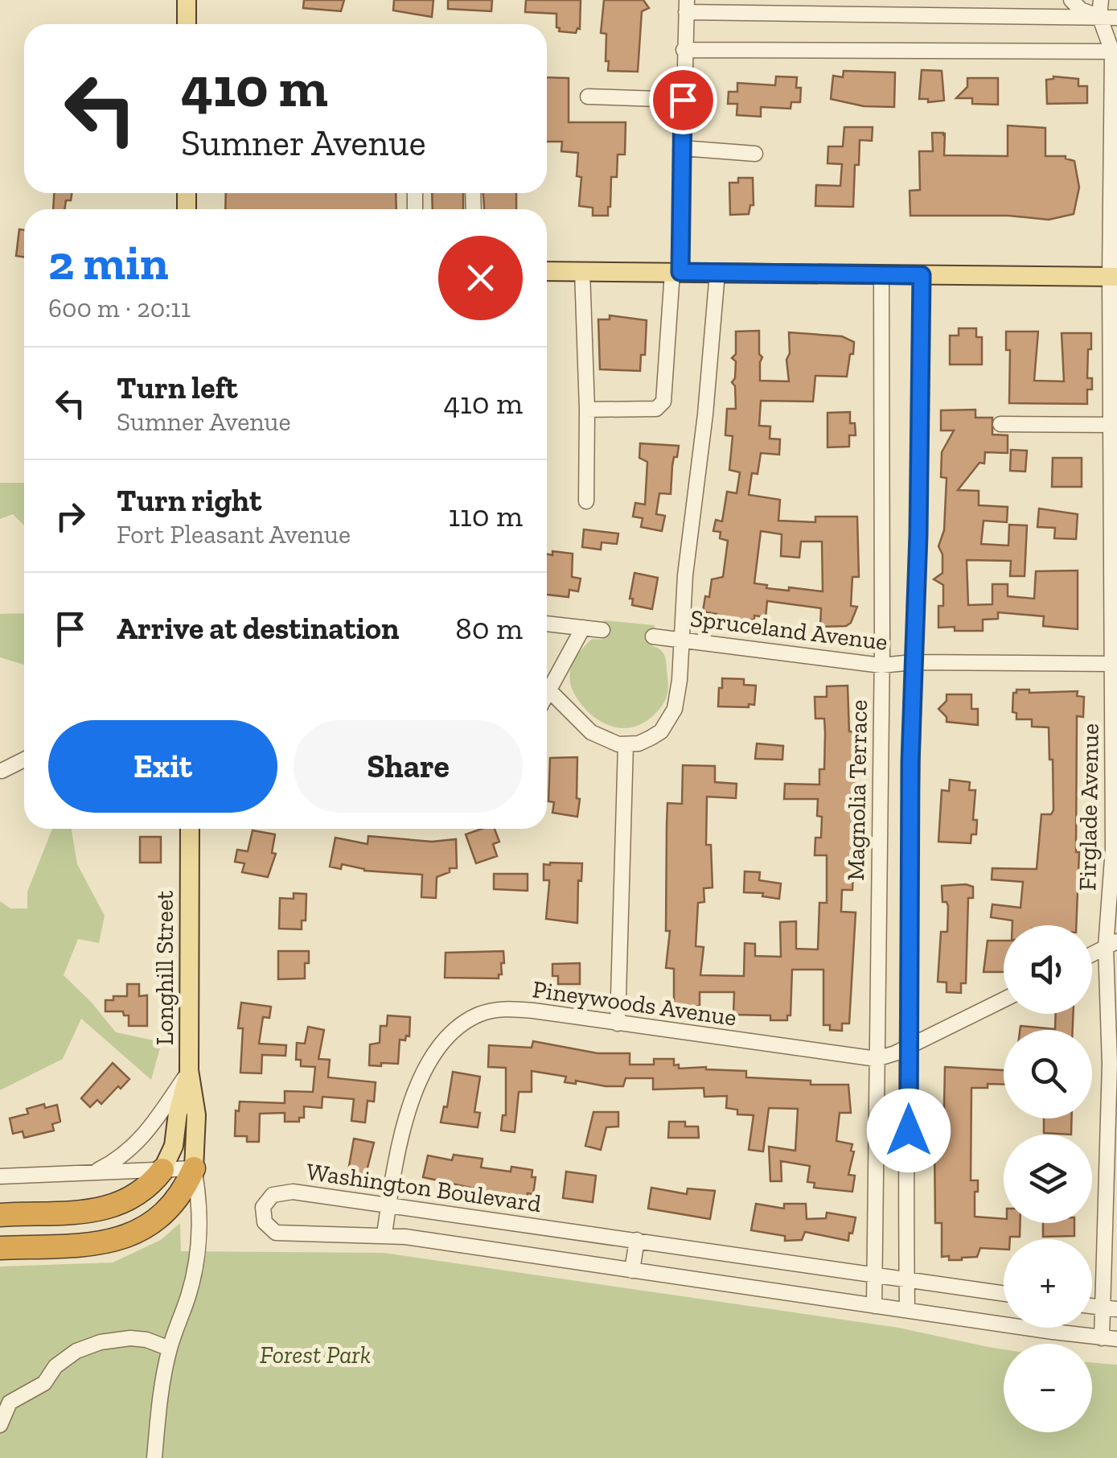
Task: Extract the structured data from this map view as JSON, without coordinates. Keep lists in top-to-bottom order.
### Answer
{
  "streets": {
    "main road": ["Longhill Street"],
    "street": [
      "Spruceland Avenue",
      "Magnolia Terrace",
      "Firglade Avenue",
      "Pineywoods Avenue",
      "Washington Boulevard"
    ]
  },
  "crossings": [
    ["Spruceland Avenue", "Magnolia Terrace"],
    ["Spruceland Avenue", "Firglade Avenue"],
    ["Magnolia Terrace", "Pineywoods Avenue"],
    ["Magnolia Terrace", "Washington Boulevard"],
    ["Firglade Avenue", "Washington Boulevard"],
    ["Pineywoods Avenue", "Washington Boulevard"]
  ],
  "parks": ["Forest Park"],
  "page": {
    "turn": ["410 m", "Sumner Avenue"],
    "heading": ["2 min", "600 m · 20:11"],
    "list": [
      {
        "name": "Turn left",
        "note": "Sumner Avenue",
        "value": "410 m"
      },
      {
        "name": "Turn right",
        "note": "Fort Pleasant Avenue",
        "value": "110 m"
      },
      {
        "name": "Arrive at destination",
        "value": "80 m"
      }
    ],
    "buttons": ["Exit", "Share"],
    "map_buttons": ["+", "−"]
  }
}
